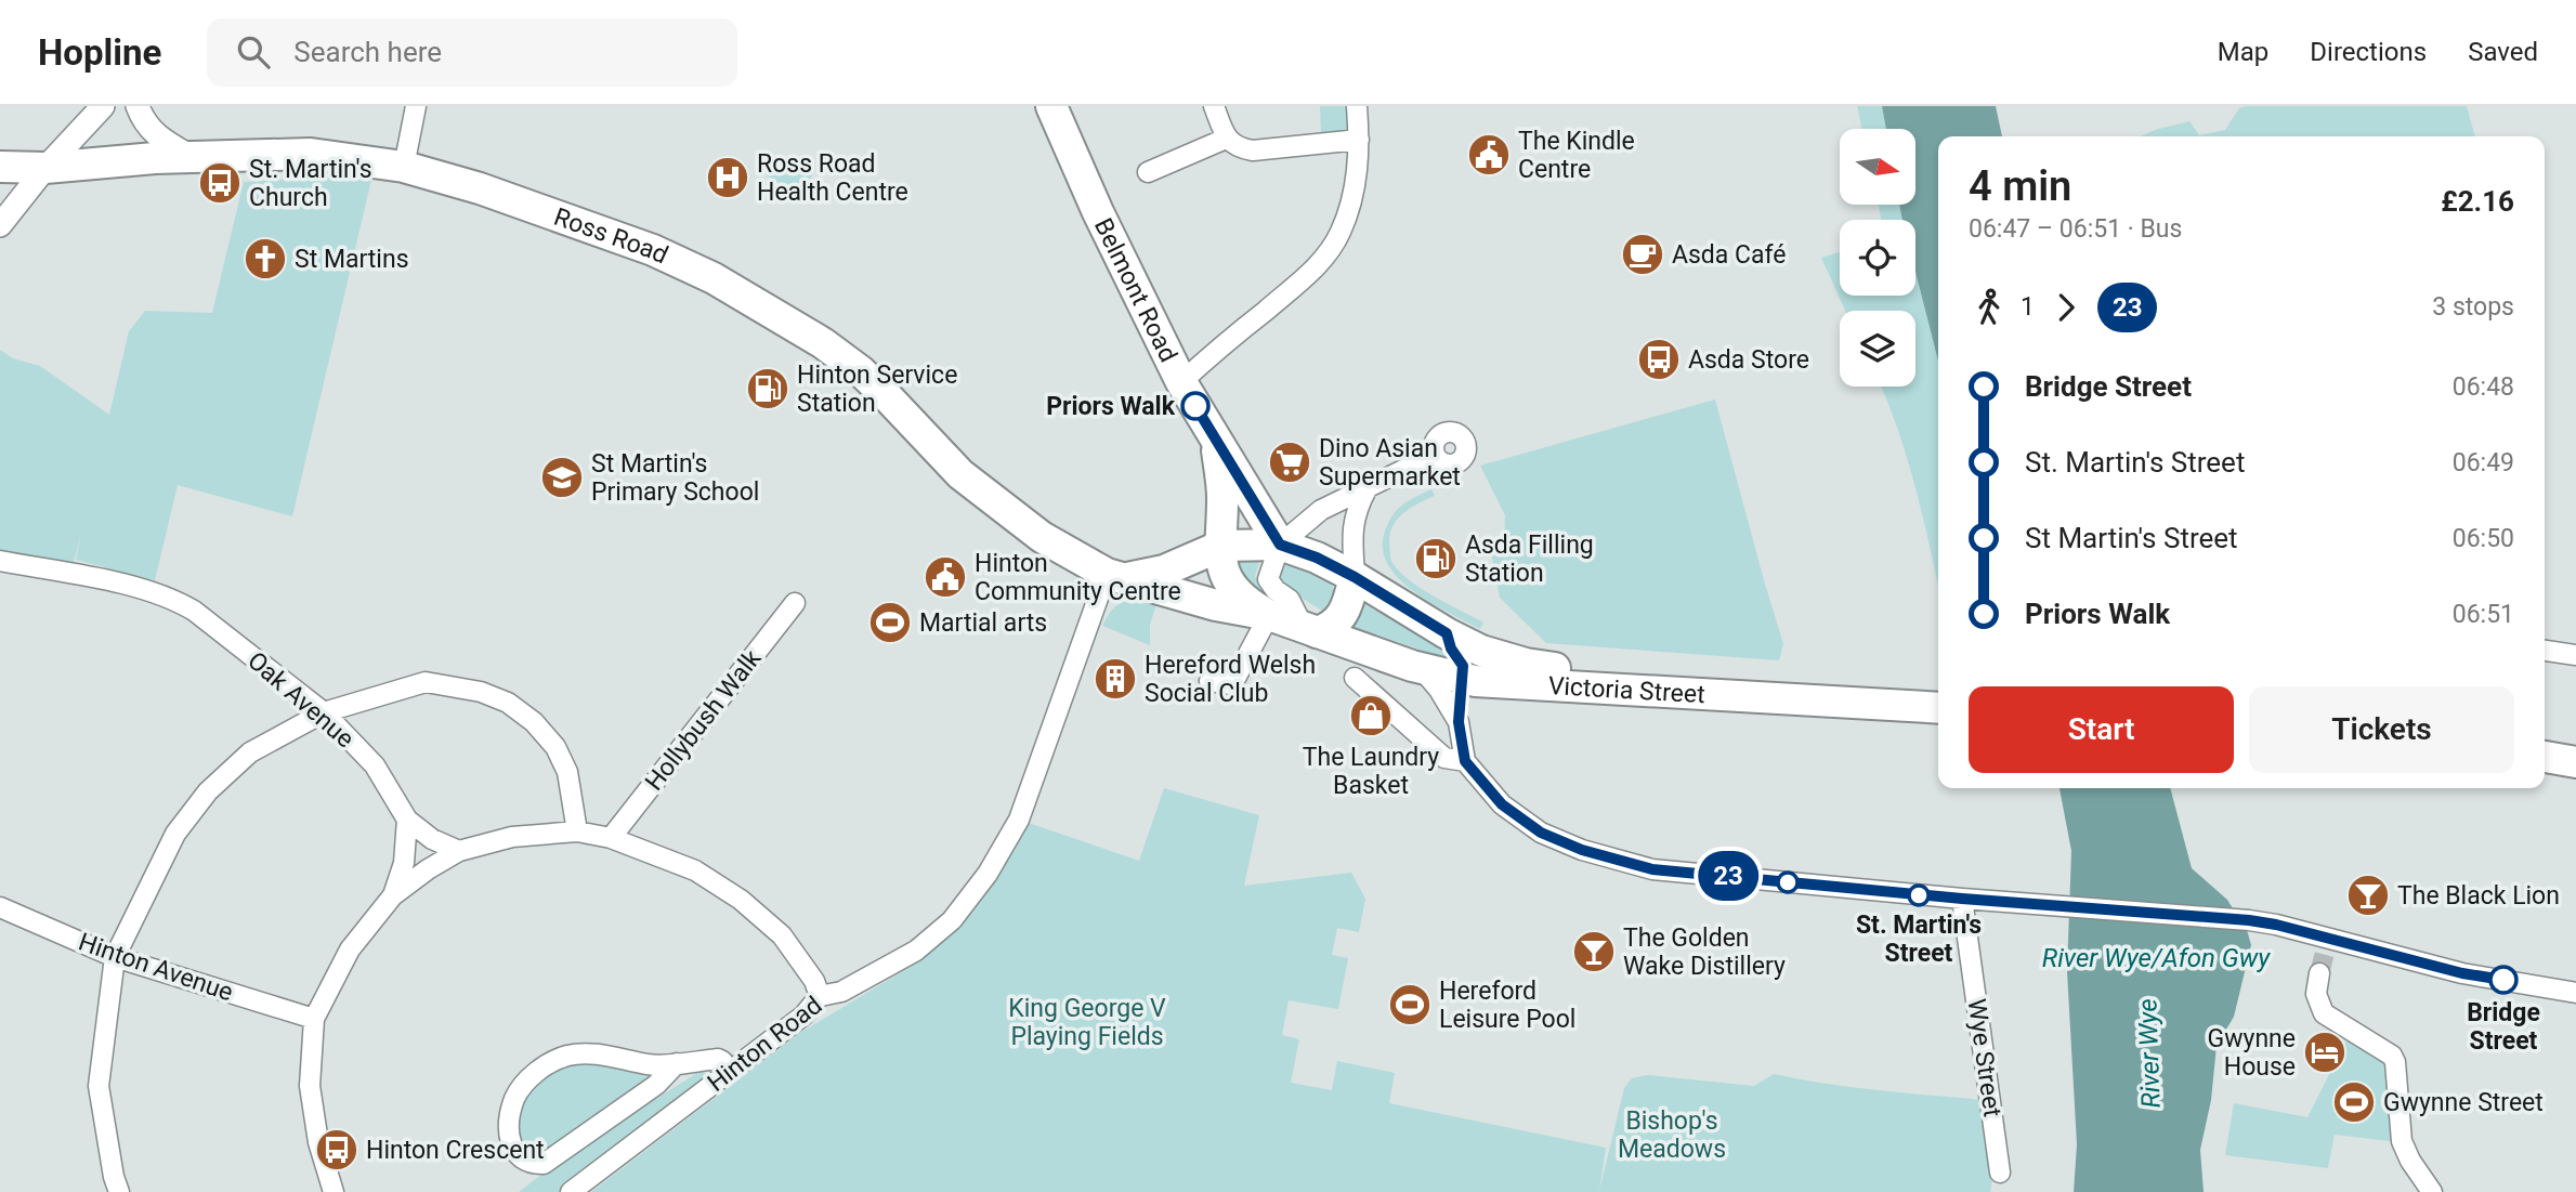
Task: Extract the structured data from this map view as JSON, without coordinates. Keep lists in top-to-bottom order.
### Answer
{
  "streets": {
    "highway": ["Ross Road", "Belmont Road", "Victoria Street"],
    "street": [
      "Oak Avenue",
      "Hollybush Walk",
      "Hinton Avenue",
      "Hinton Road",
      "Wye Street"
    ]
  },
  "crossings": [
    ["Ross Road", "Victoria Street"],
    ["Ross Road", "Hinton Road"],
    ["Belmont Road", "Victoria Street"]
  ],
  "water": ["River Wye/Afon Gwy", "River Wye"],
  "parks": ["King George V Playing Fields", "Bishop's Meadows"],
  "places": {
    "public building": ["The Kindle Centre", "Hinton Community Centre"],
    "hospital": ["Ross Road Health Centre"],
    "bus stop": ["St. Martin's Church", "Asda Store", "Hinton Crescent"],
    "cafe": ["Asda Café"],
    "church": ["St Martins"],
    "fuel station": ["Hinton Service Station", "Asda Filling Station"],
    "other": ["Priors Walk", "St. Martin's Street", "Bridge Street"],
    "supermarket": ["Dino Asian Supermarket"],
    "school or university": ["St Martin's Primary School"],
    "sports": ["Martial arts", "Hereford Leisure Pool", "Gwynne Street"],
    "building": ["Hereford Welsh Social Club"],
    "shop": ["The Laundry Basket"],
    "bar": ["The Black Lion", "The Golden Wake Distillery"],
    "hotel": ["Gwynne House"]
  },
  "lines": ["bus line 23"],
  "north": "right",
  "page": {
    "header": "Hopline",
    "search": "Search here",
    "nav": ["Map", "Directions", "Saved"],
    "on_map": "23",
    "heading": ["4 min", "06:47 – 06:51 · Bus", "£2.16"],
    "legs": ["1", "23", "3 stops"],
    "list": [
      {
        "name": "Bridge Street",
        "value": "06:48"
      },
      {
        "name": "St. Martin's Street",
        "value": "06:49"
      },
      {
        "name": "St Martin's Street",
        "value": "06:50"
      },
      {
        "name": "Priors Walk",
        "value": "06:51"
      }
    ],
    "buttons": ["Start", "Tickets"]
  }
}
